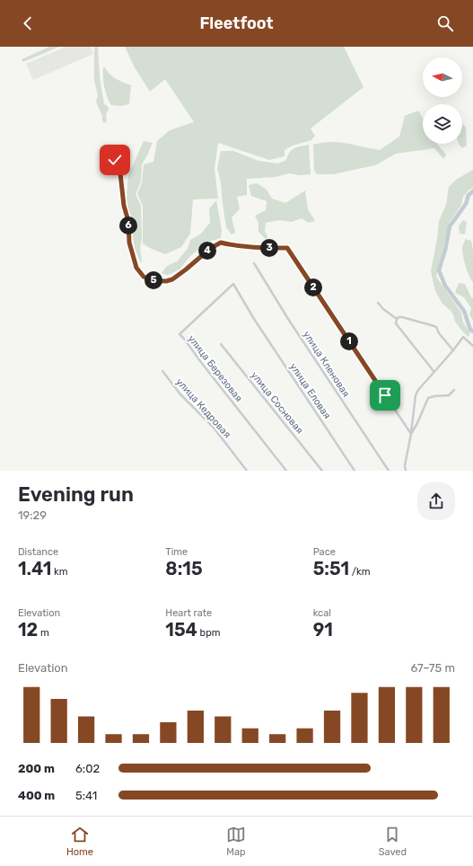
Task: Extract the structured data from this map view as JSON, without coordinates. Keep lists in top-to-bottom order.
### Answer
{
  "streets": {
    "street": [
      "улица Кленовая",
      "улица Березовая",
      "улица Еловая",
      "улица Сосновая",
      "улица Кедровая"
    ]
  },
  "crossings": [
    ["улица Березовая", "улица Еловая"]
  ],
  "north": "left",
  "page": {
    "header": "Fleetfoot",
    "pins": [
      "6",
      "3",
      "4",
      "5",
      "2",
      "1"
    ],
    "heading": ["Evening run", "19:29"],
    "stats": [
      ["Distance", "1.41 km"],
      ["Time", "8:15"],
      ["Pace", "5:51 /km"],
      ["Elevation", "12 m"],
      ["Heart rate", "154 bpm"],
      ["kcal", "91"]
    ],
    "chart": ["Elevation", "67–75 m"],
    "list": [
      {
        "name": "200 m",
        "note": "6:02"
      },
      {
        "name": "400 m",
        "note": "5:41"
      }
    ],
    "tabs": ["Home", "Map", "Saved"]
  }
}
